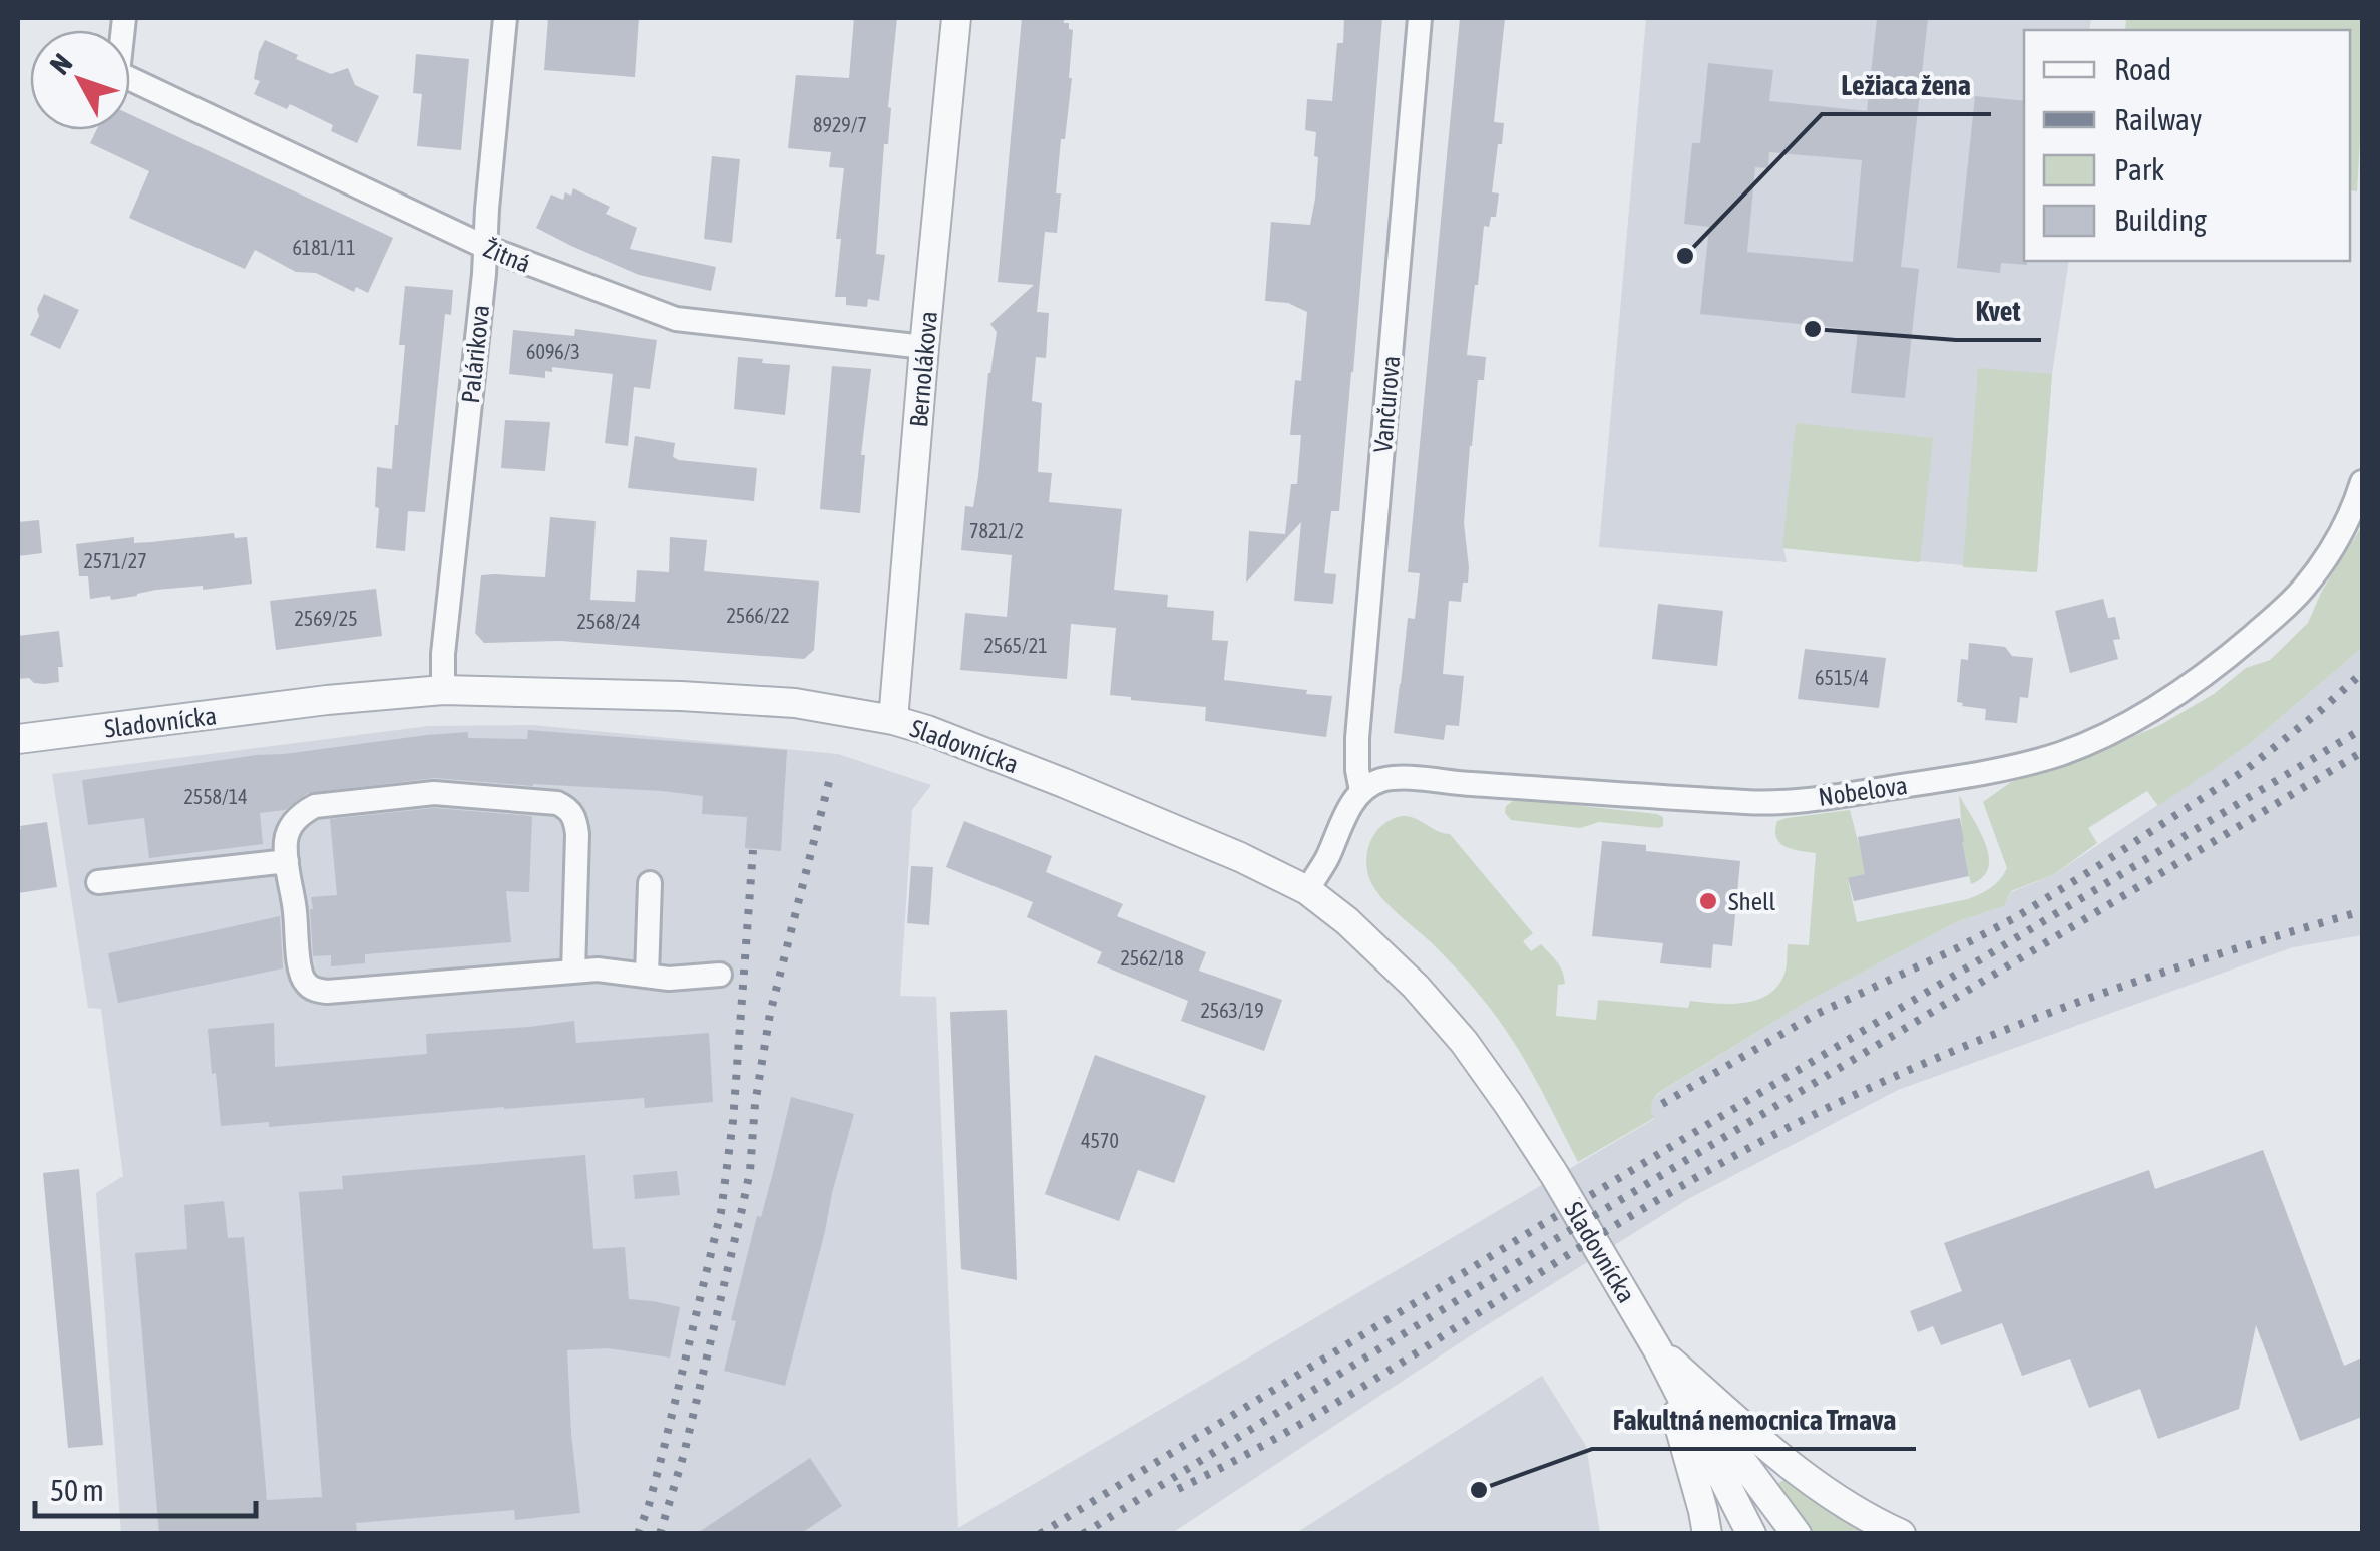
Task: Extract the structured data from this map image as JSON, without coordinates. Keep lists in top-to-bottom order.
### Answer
{
  "streets": {
    "street": [
      "Žitná",
      "Palárikova",
      "Bernolákova",
      "Vančurova",
      "Sladovnícka",
      "Nobelova"
    ]
  },
  "crossings": [
    ["Žitná", "Palárikova"],
    ["Žitná", "Bernolákova"],
    ["Palárikova", "Sladovnícka"],
    ["Bernolákova", "Sladovnícka"],
    ["Vančurova", "Nobelova"]
  ],
  "places": [
    "Ležiaca žena",
    "Kvet",
    "Shell",
    "Fakultná nemocnica Trnava"
  ],
  "house_numbers": [
    "8929/7",
    "6181/11",
    "6096/3",
    "7821/2",
    "2571/27",
    "2566/22",
    "2569/25",
    "2568/24",
    "2565/21",
    "6515/4",
    "2558/14",
    "2562/18",
    "2563/19",
    "4570"
  ],
  "legend": [
    "Road",
    "Railway",
    "Park",
    "Building"
  ],
  "scale_bar": "50 m",
  "north": "top left"
}
